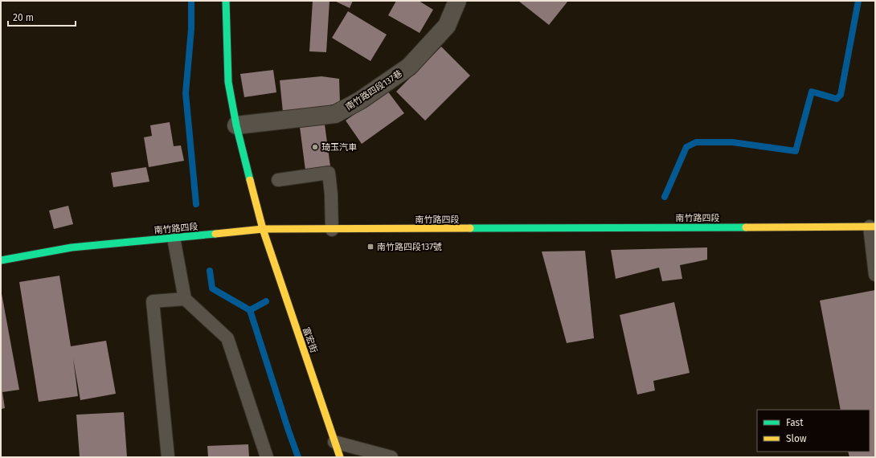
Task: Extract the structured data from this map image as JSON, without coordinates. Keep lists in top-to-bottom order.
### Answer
{
  "streets": {
    "street": ["南竹路四段137巷", "南竹路四段", "富宏街"]
  },
  "crossings": [
    ["南竹路四段", "富宏街"]
  ],
  "places": {
    "other": ["琦玉汽車"],
    "transit": ["南竹路四段137號"]
  },
  "legend": ["Fast", "Slow"],
  "scale_bar": "20 m"
}
